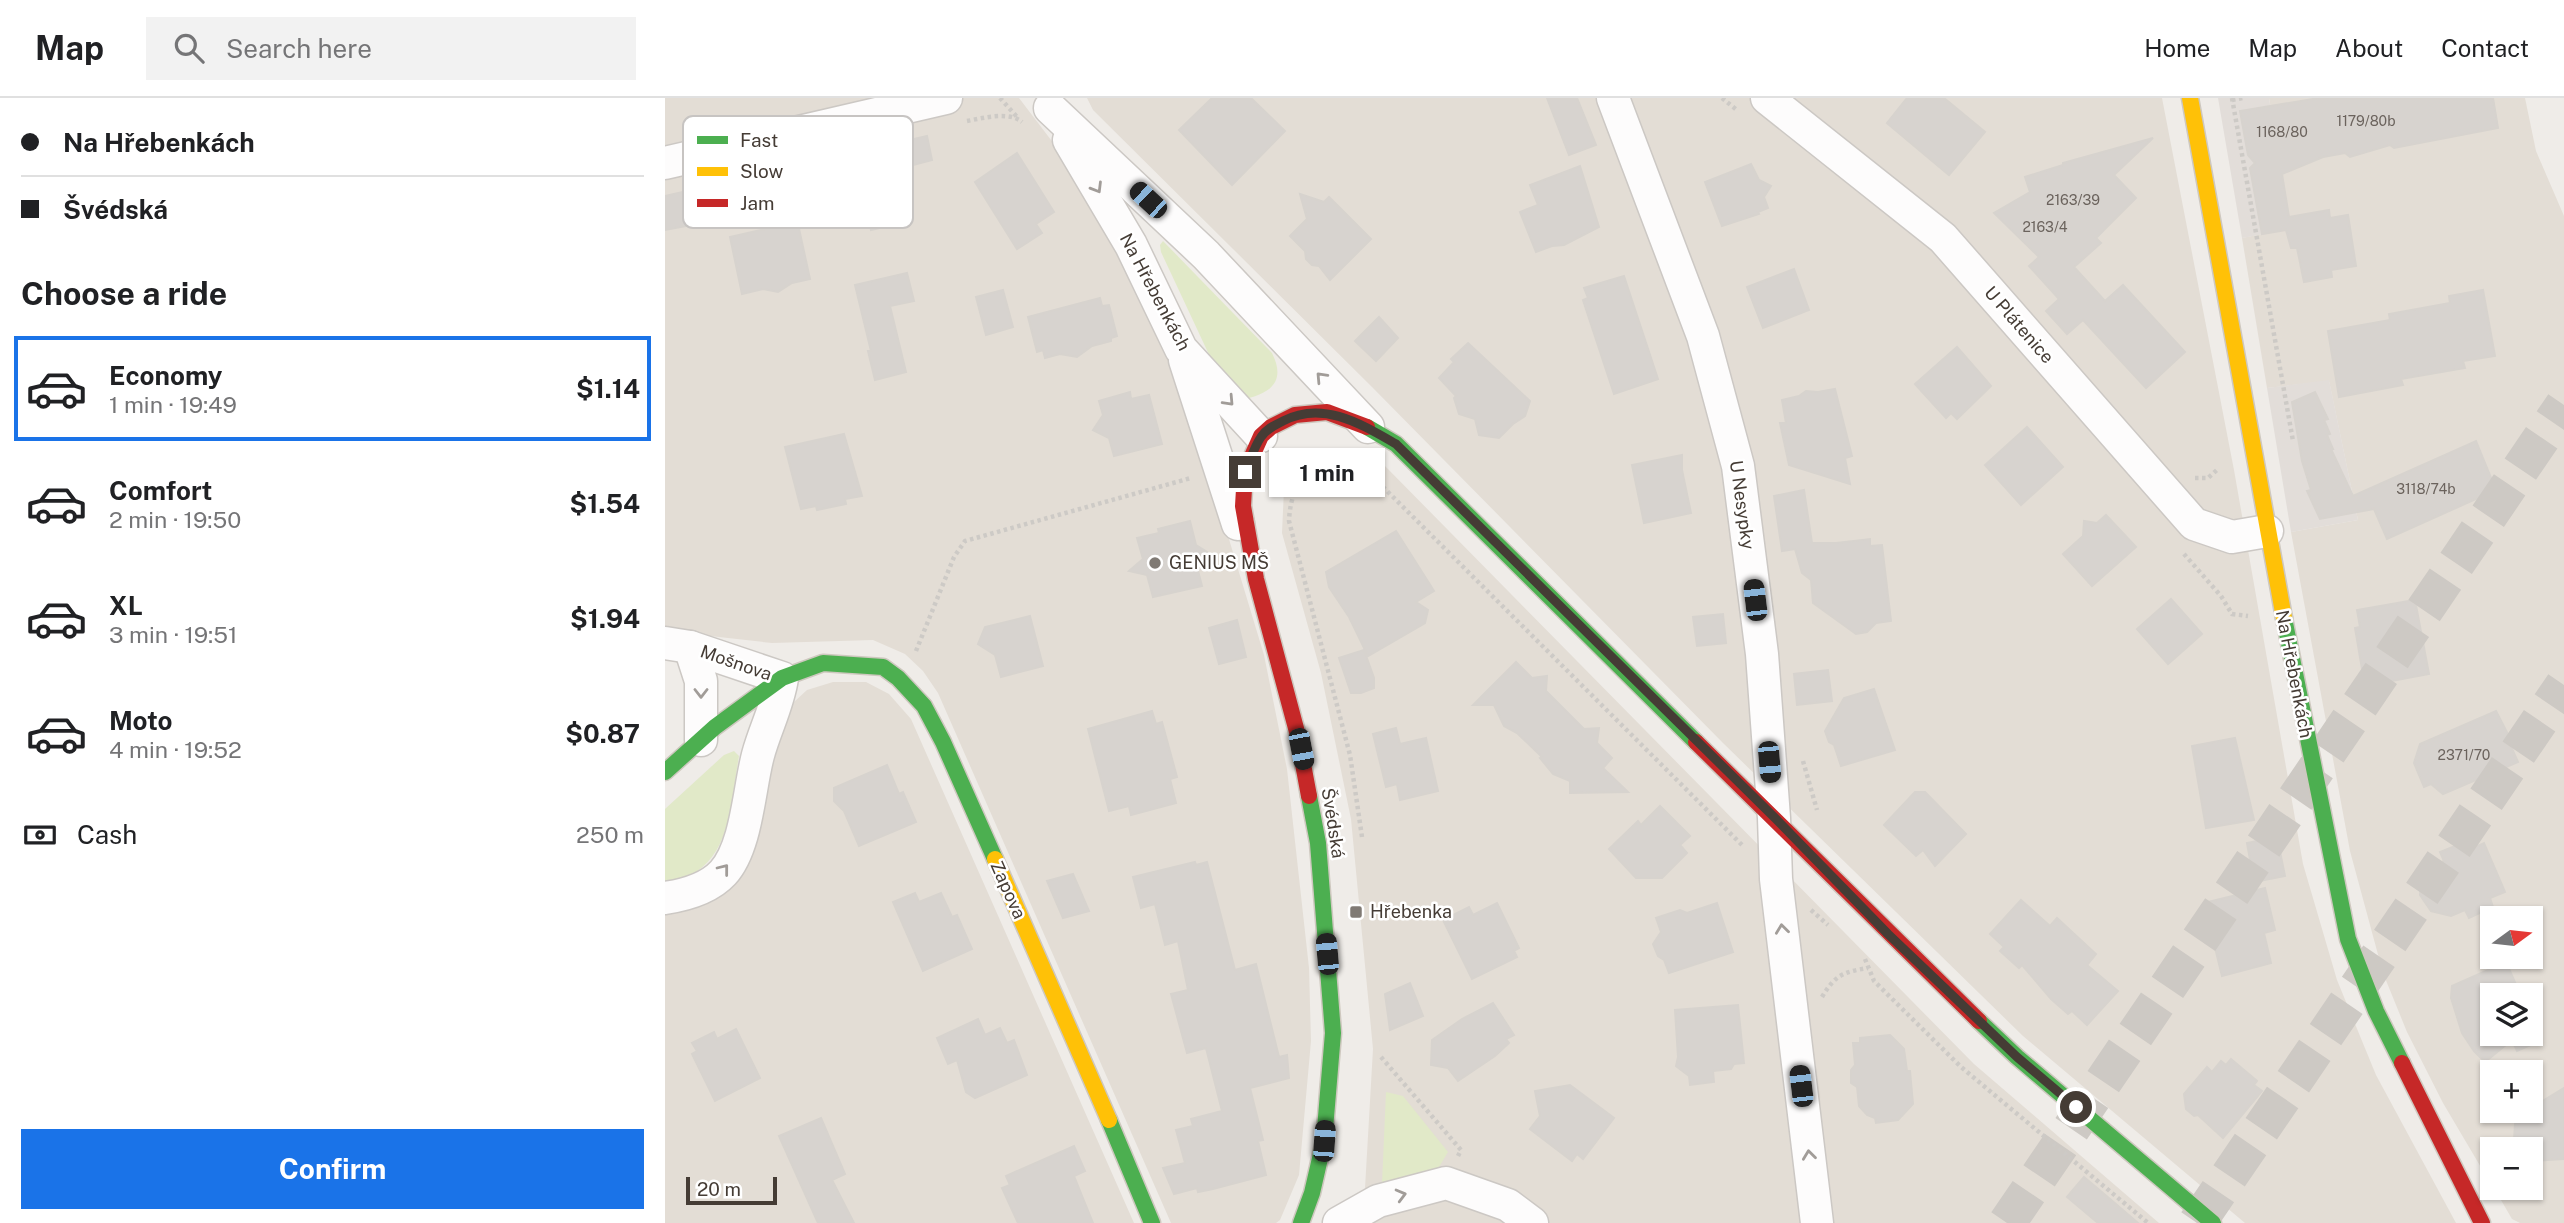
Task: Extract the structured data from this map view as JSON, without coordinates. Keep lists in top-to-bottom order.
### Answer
{
  "streets": {
    "street": [
      "Na Hřebenkách",
      "U Plátenice",
      "U Nesypky",
      "Mošnova",
      "Švédská",
      "Zapova"
    ]
  },
  "crossings": [
    ["Na Hřebenkách", "U Plátenice"],
    ["Na Hřebenkách", "U Nesypky"],
    ["Na Hřebenkách", "Švédská"],
    ["Mošnova", "Zapova"]
  ],
  "one_way": ["Mošnova"],
  "places": {
    "other": ["GENIUS MŠ"],
    "transit": ["Hřebenka"]
  },
  "house_numbers": [
    "1179/80b",
    "1168/80",
    "2163/39",
    "2163/4",
    "3118/74b",
    "2371/70"
  ],
  "legend": ["Fast", "Slow", "Jam"],
  "scale_bar": "20 m",
  "north": "right",
  "page": {
    "header": "Map",
    "search": "Search here",
    "nav": [
      "Home",
      "Map",
      "About",
      "Contact"
    ],
    "banner": ["Na Hřebenkách", "Švédská"],
    "heading": "Choose a ride",
    "list": [
      {
        "name": "Economy",
        "note": "1 min · 19:49",
        "value": "$1.14"
      },
      {
        "name": "Comfort",
        "note": "2 min · 19:50",
        "value": "$1.54"
      },
      {
        "name": "XL",
        "note": "3 min · 19:51",
        "value": "$1.94"
      },
      {
        "name": "Moto",
        "note": "4 min · 19:52",
        "value": "$0.87"
      }
    ],
    "bubble": "1 min",
    "pay": ["Cash", "250 m"],
    "map_buttons": ["+", "−"],
    "buttons": "Confirm",
    "scale": "20 m"
  }
}
